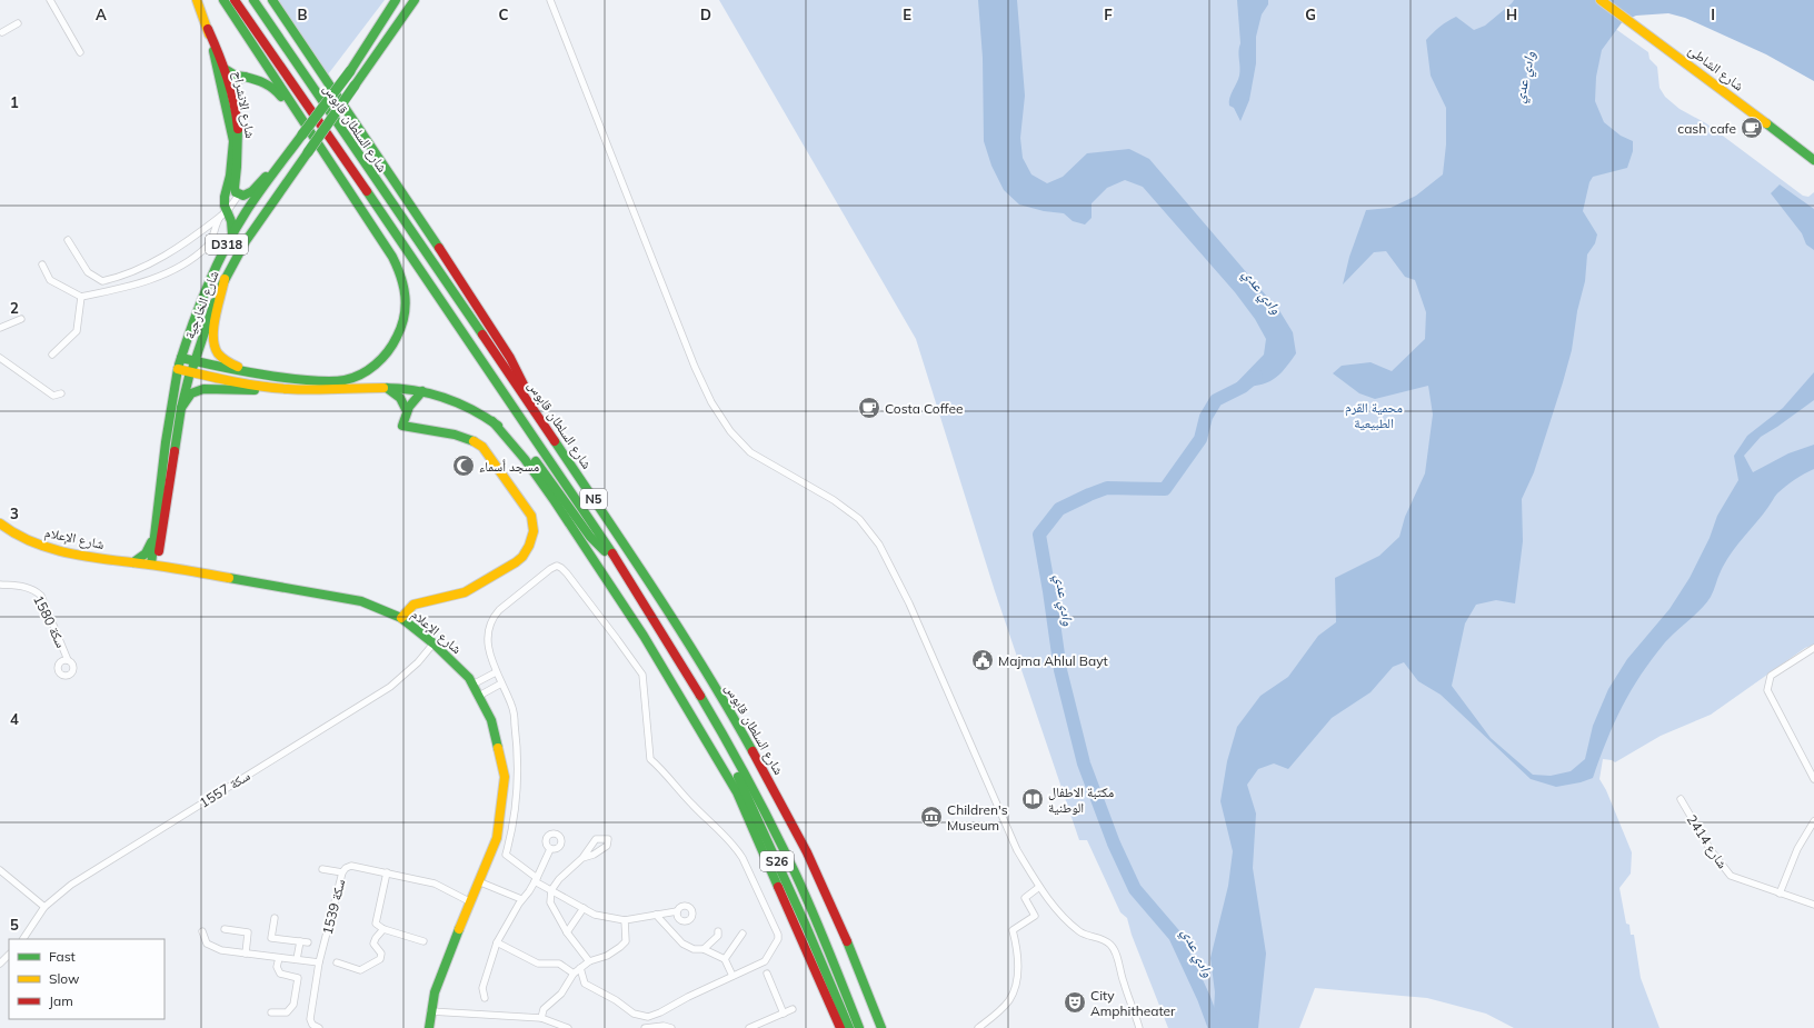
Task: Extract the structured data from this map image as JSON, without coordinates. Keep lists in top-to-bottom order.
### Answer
{
  "streets": {
    "main road": [
      "شارع الشاطئ",
      "شارع الانشراح",
      "شارع السلطان قابوس",
      "D318",
      "شارع الخارجية",
      "N5",
      "شارع الإعلام",
      "S26"
    ],
    "street": [
      "سكة 1580",
      "سكة 1557",
      "2414 شارع",
      "سكة 1539"
    ]
  },
  "crossings": [
    ["شارع الانشراح", "شارع الخارجية"],
    ["شارع السلطان قابوس", "S26"],
    ["شارع الخارجية", "شارع الإعلام"],
    ["شارع الإعلام", "سكة 1557"],
    ["شارع الإعلام", "سكة 1539"]
  ],
  "water": ["وادي عدي"],
  "parks": ["محمية القرم الطبيعية"],
  "places": {
    "cafe": ["cash cafe", "Costa Coffee"],
    "mosque": ["مسجد أسماء"],
    "public building": ["Majma Ahlul Bayt"],
    "library": ["مكتبة الاطفال الوطنية"],
    "museum": ["Children's Museum"],
    "theatre": ["City Amphitheater"]
  },
  "legend": ["Fast", "Slow", "Jam"],
  "grid": {
    "columns": [
      "A",
      "B",
      "C",
      "D",
      "E",
      "F",
      "G",
      "H",
      "I"
    ],
    "rows": [
      "1",
      "2",
      "3",
      "4",
      "5"
    ]
  }
}
